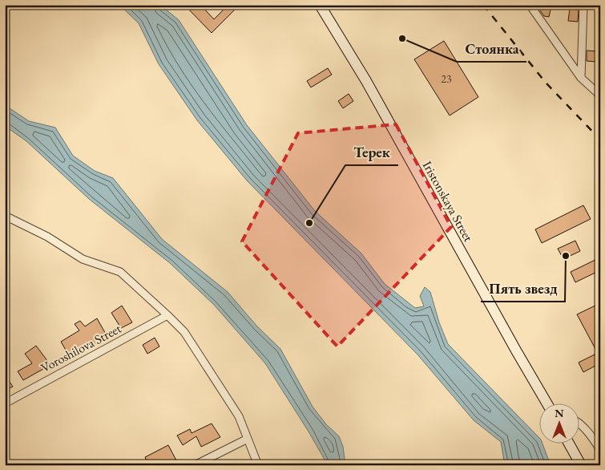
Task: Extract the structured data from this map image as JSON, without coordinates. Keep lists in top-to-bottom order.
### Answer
{
  "streets": {
    "main road": ["Iristonskaya Street"],
    "street": ["Voroshilova Street"]
  },
  "places": ["Стоянка", "Терек", "Пять звезд"],
  "house_numbers": ["23"],
  "north": "top"
}
